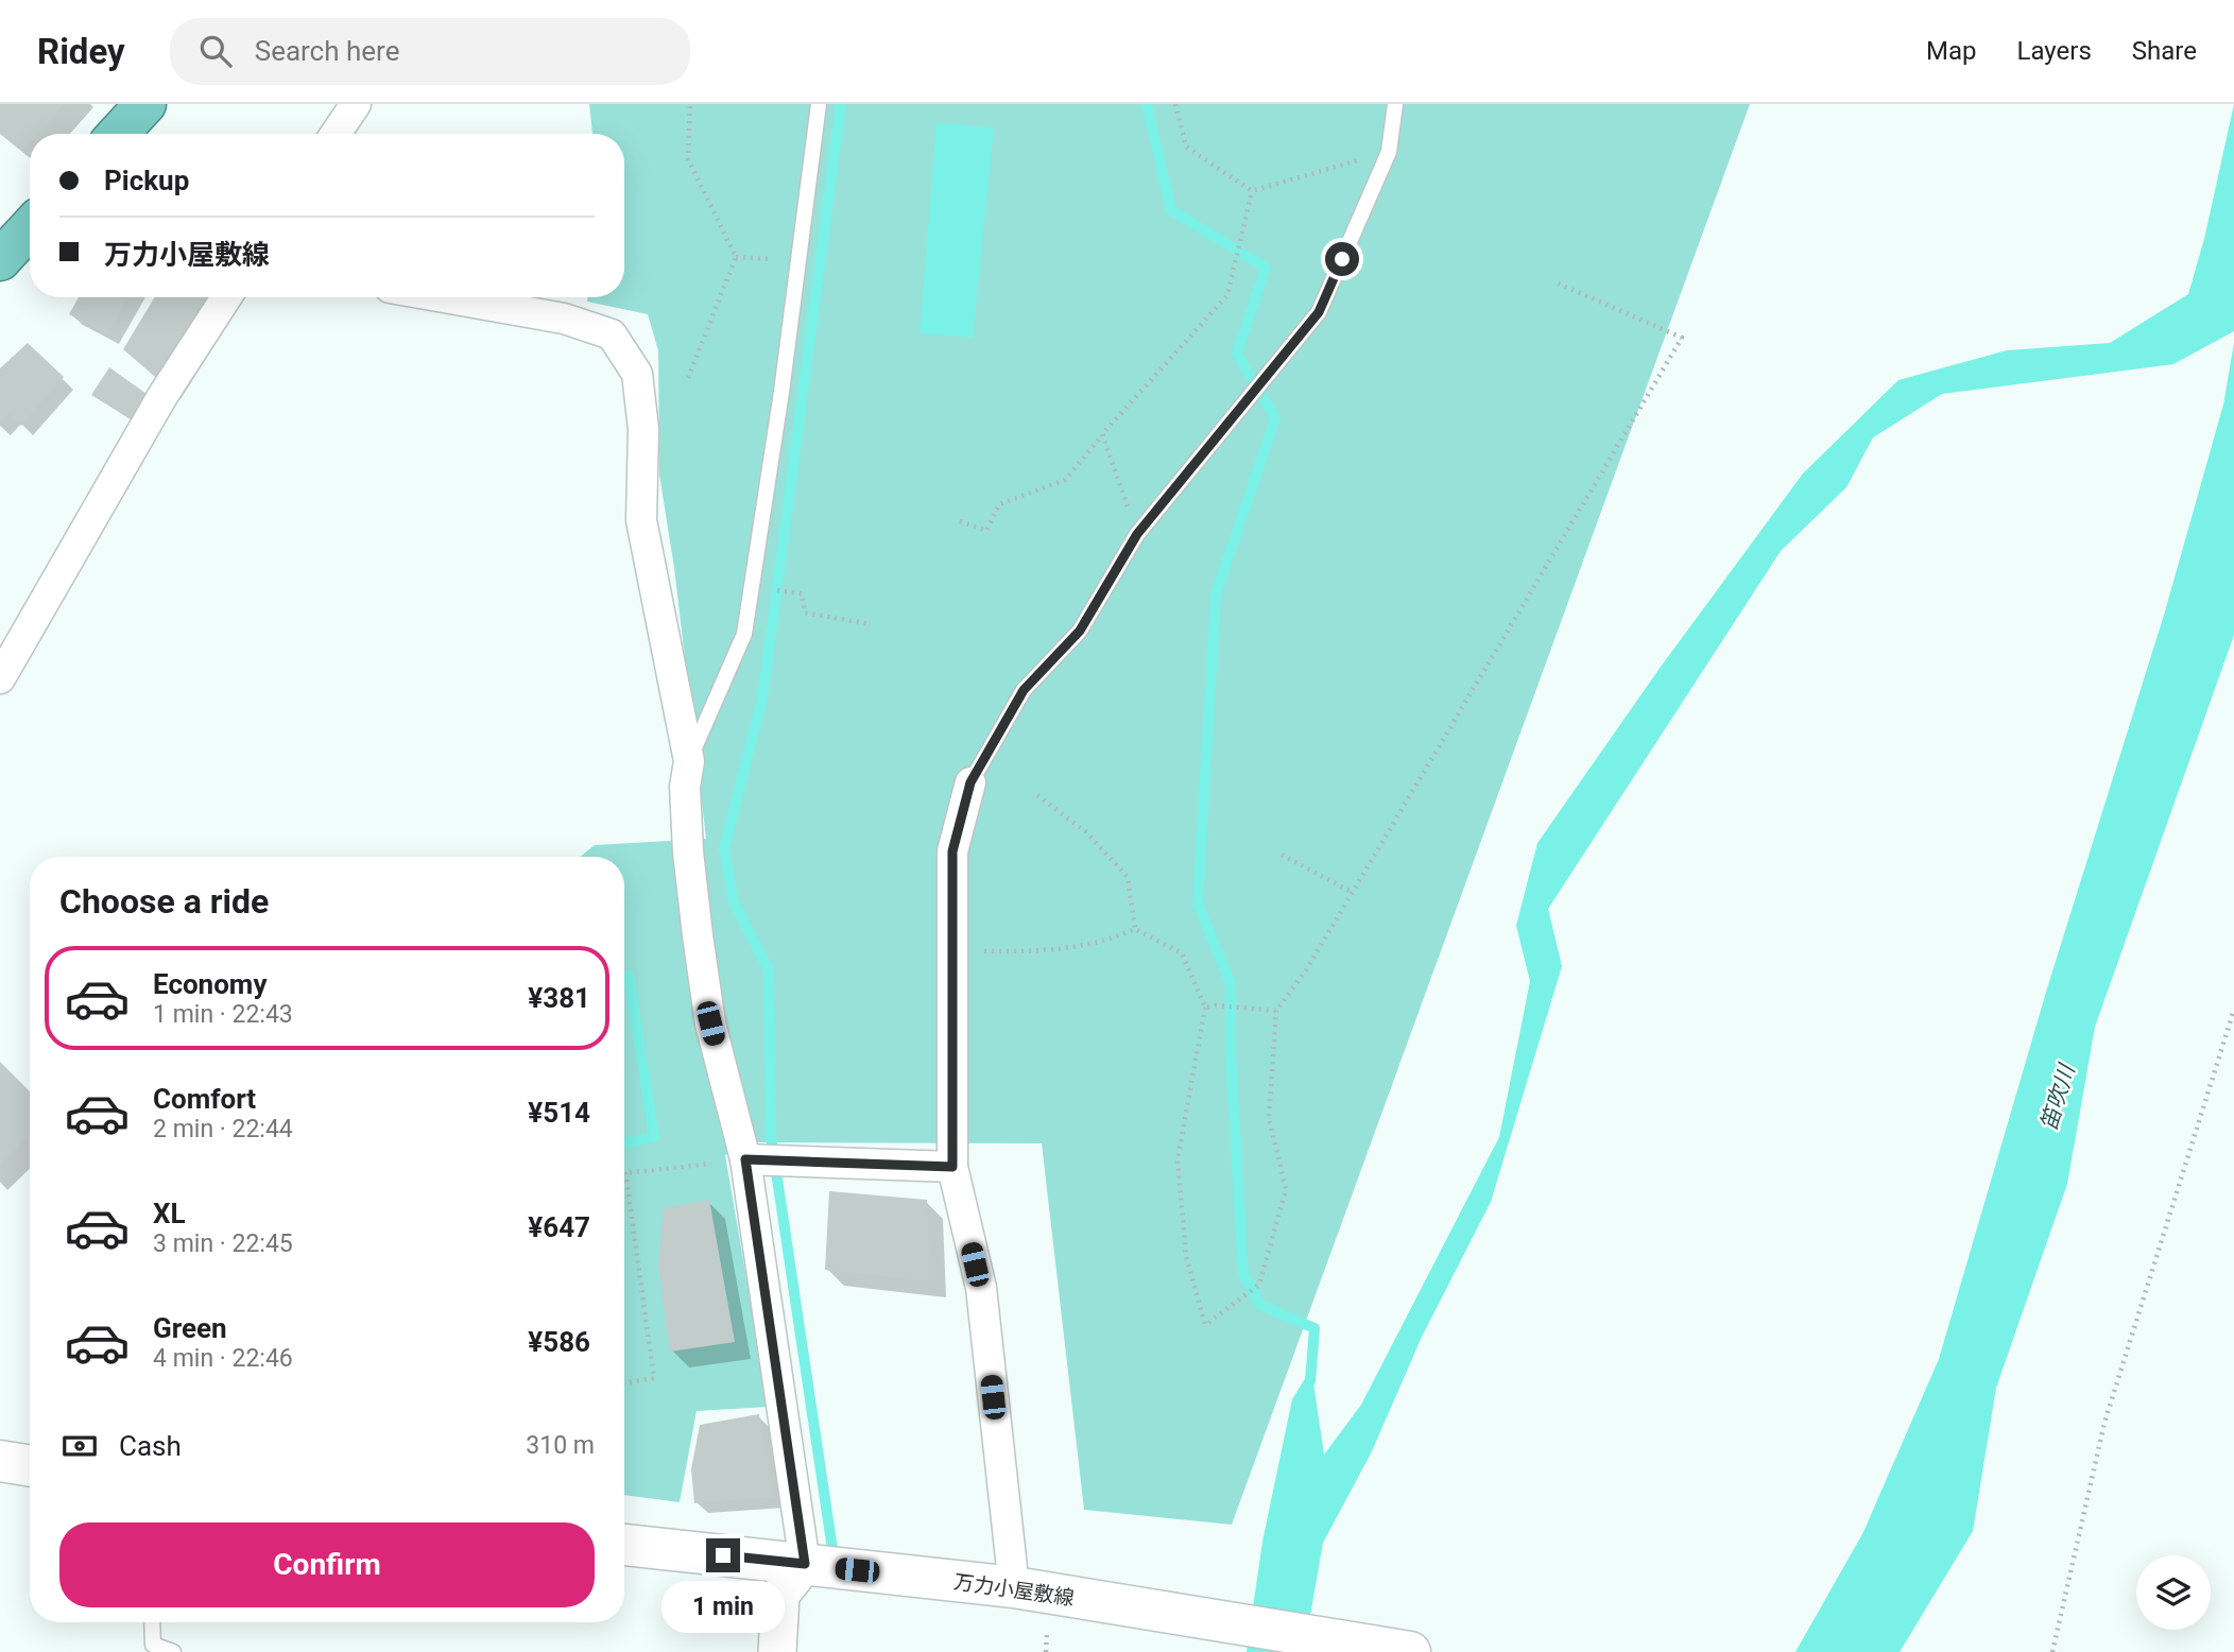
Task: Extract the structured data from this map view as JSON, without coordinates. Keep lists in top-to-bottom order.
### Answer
{
  "streets": {
    "main road": ["万力小屋敷線"]
  },
  "water": ["笛吹川"],
  "page": {
    "header": "Ridey",
    "search": "Search here",
    "nav": ["Map", "Layers", "Share"],
    "banner": ["Pickup", "万力小屋敷線"],
    "heading": "Choose a ride",
    "list": [
      {
        "name": "Economy",
        "note": "1 min · 22:43",
        "value": "¥381"
      },
      {
        "name": "Comfort",
        "note": "2 min · 22:44",
        "value": "¥514"
      },
      {
        "name": "XL",
        "note": "3 min · 22:45",
        "value": "¥647"
      },
      {
        "name": "Green",
        "note": "4 min · 22:46",
        "value": "¥586"
      }
    ],
    "pay": ["Cash", "310 m"],
    "buttons": "Confirm",
    "bubble": "1 min"
  }
}
